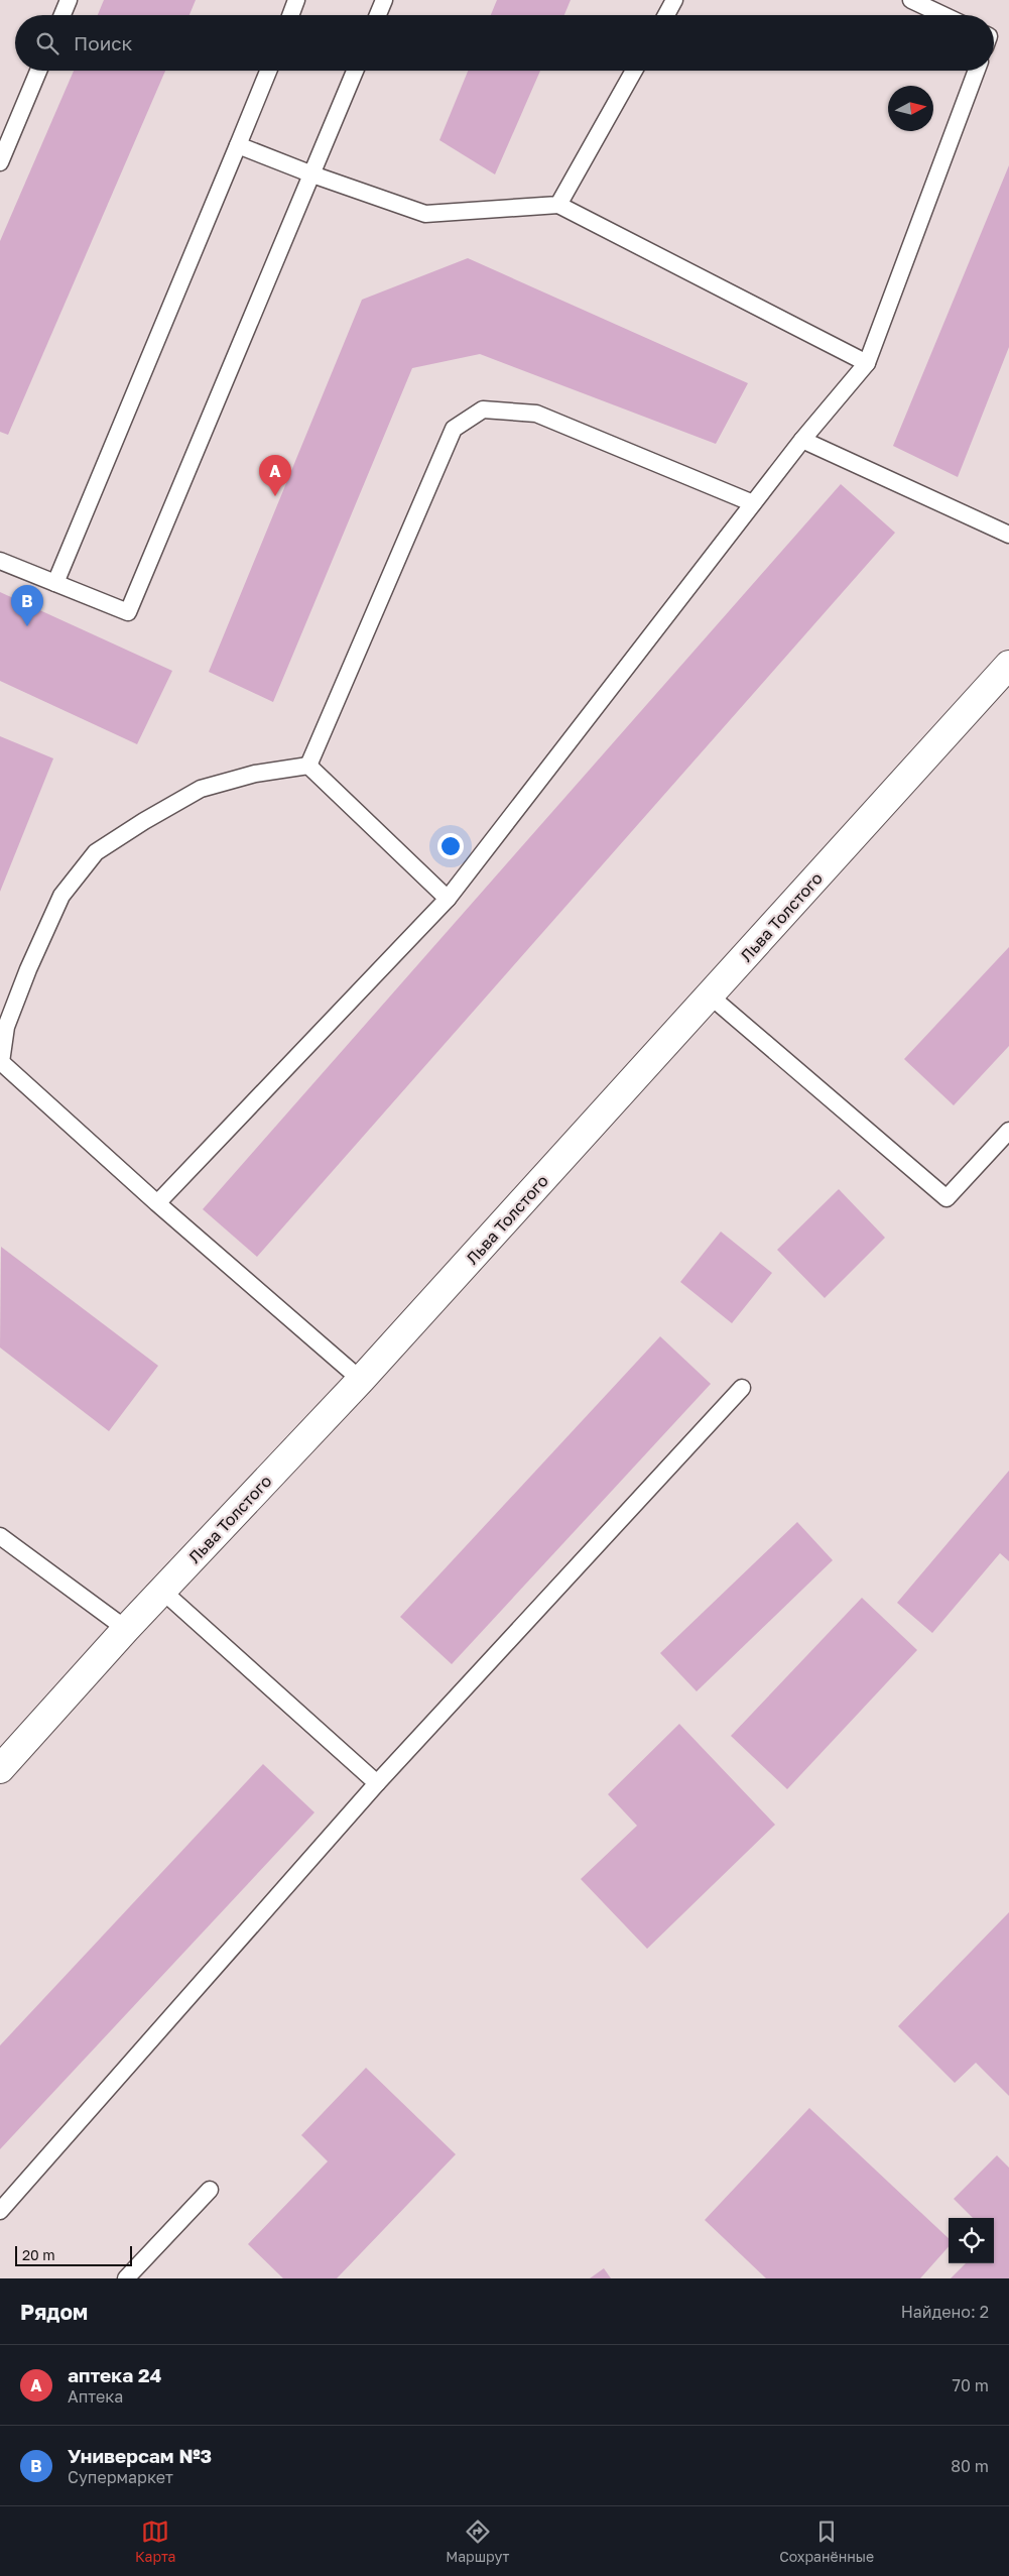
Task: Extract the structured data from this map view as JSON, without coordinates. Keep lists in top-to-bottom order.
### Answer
{
  "streets": {
    "street": ["Льва Толстого"]
  },
  "scale_bar": "20 m",
  "north": "right",
  "page": {
    "search": "Поиск",
    "pins": ["A", "B"],
    "scale": "20 m",
    "heading": ["Рядом", "Найдено: 2"],
    "list": [
      {
        "mark": "A",
        "name": "аптека 24",
        "note": "Аптека",
        "value": "70 m"
      },
      {
        "mark": "B",
        "name": "Универсам №3",
        "note": "Супермаркет",
        "value": "80 m"
      }
    ],
    "nav": ["Карта", "Маршрут", "Сохранённые"]
  }
}
